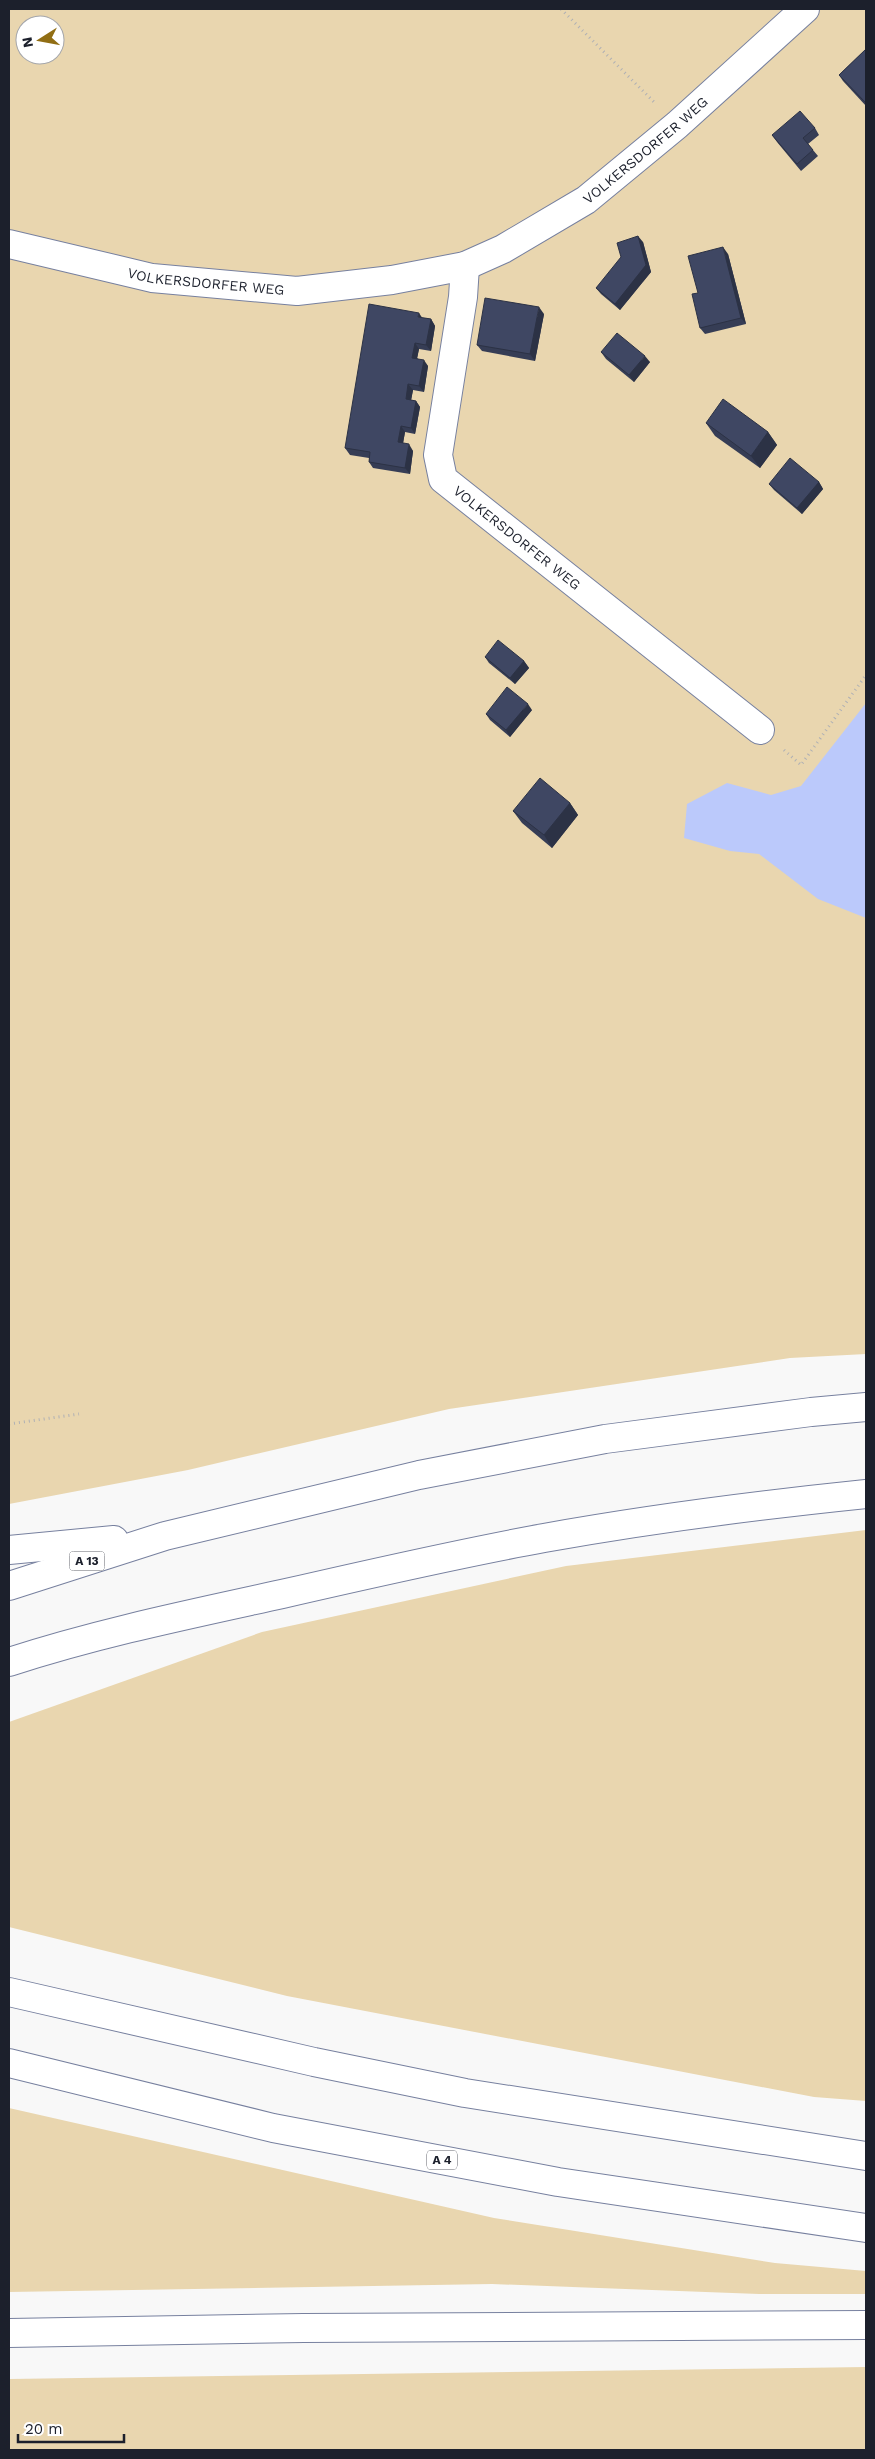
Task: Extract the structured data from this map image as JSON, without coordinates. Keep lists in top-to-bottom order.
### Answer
{
  "streets": {
    "main road": ["VOLKERSDORFER WEG", "A 13", "A 4"]
  },
  "scale_bar": "20 m",
  "north": "left"
}
